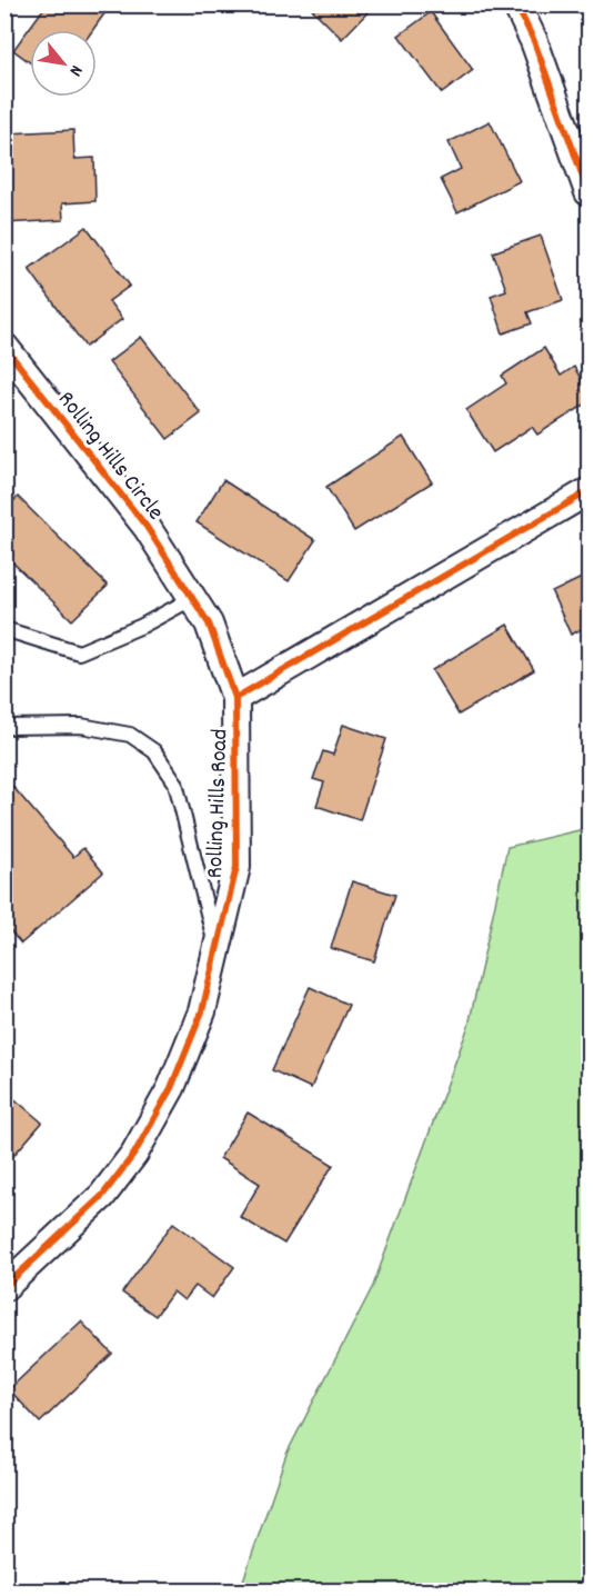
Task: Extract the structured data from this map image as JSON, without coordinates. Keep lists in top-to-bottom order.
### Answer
{
  "streets": {
    "street": ["Rolling Hills Circle", "Rolling Hills Road"]
  },
  "crossings": [
    ["Rolling Hills Circle", "Rolling Hills Road"]
  ],
  "north": "bottom right"
}
